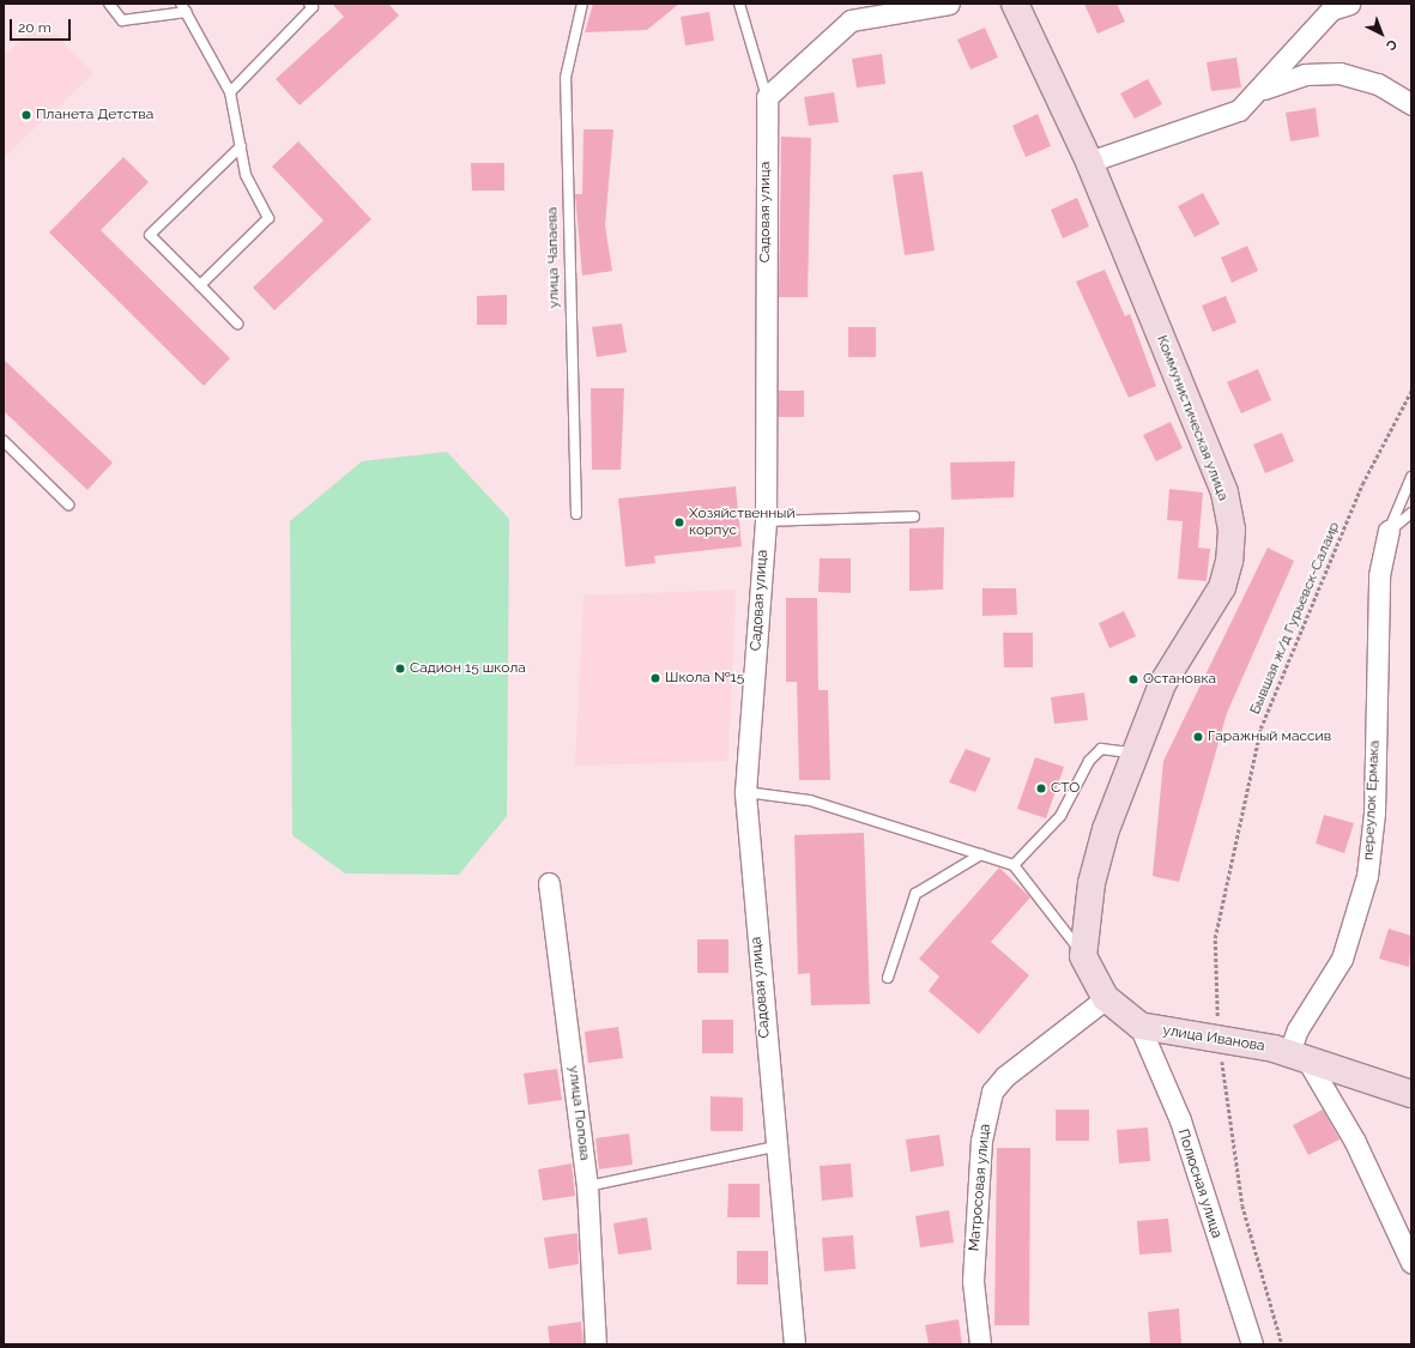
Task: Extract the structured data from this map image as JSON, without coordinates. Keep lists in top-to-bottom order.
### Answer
{
  "streets": {
    "street": [
      "Садовая улица",
      "Коммунистическая улица",
      "переулок Ермака",
      "улица Иванова",
      "улица Попова",
      "Полюсная улица",
      "Матросовая улица"
    ],
    "lane": ["улица Чапаева"],
    "path": ["Бывшая ж/д Гурьевск-Салаир"]
  },
  "crossings": [
    ["Бывшая ж/д Гурьевск-Салаир", "улица Иванова"],
    ["переулок Ермака", "улица Иванова"],
    ["улица Иванова", "Полюсная улица"]
  ],
  "places": [
    "Планета Детства",
    "Хозяйственный корпус",
    "Садион 15 школа",
    "Школа №15",
    "Остановка",
    "Гаражный массив",
    "СТО"
  ],
  "scale_bar": "20 m",
  "north": "bottom right"
}
